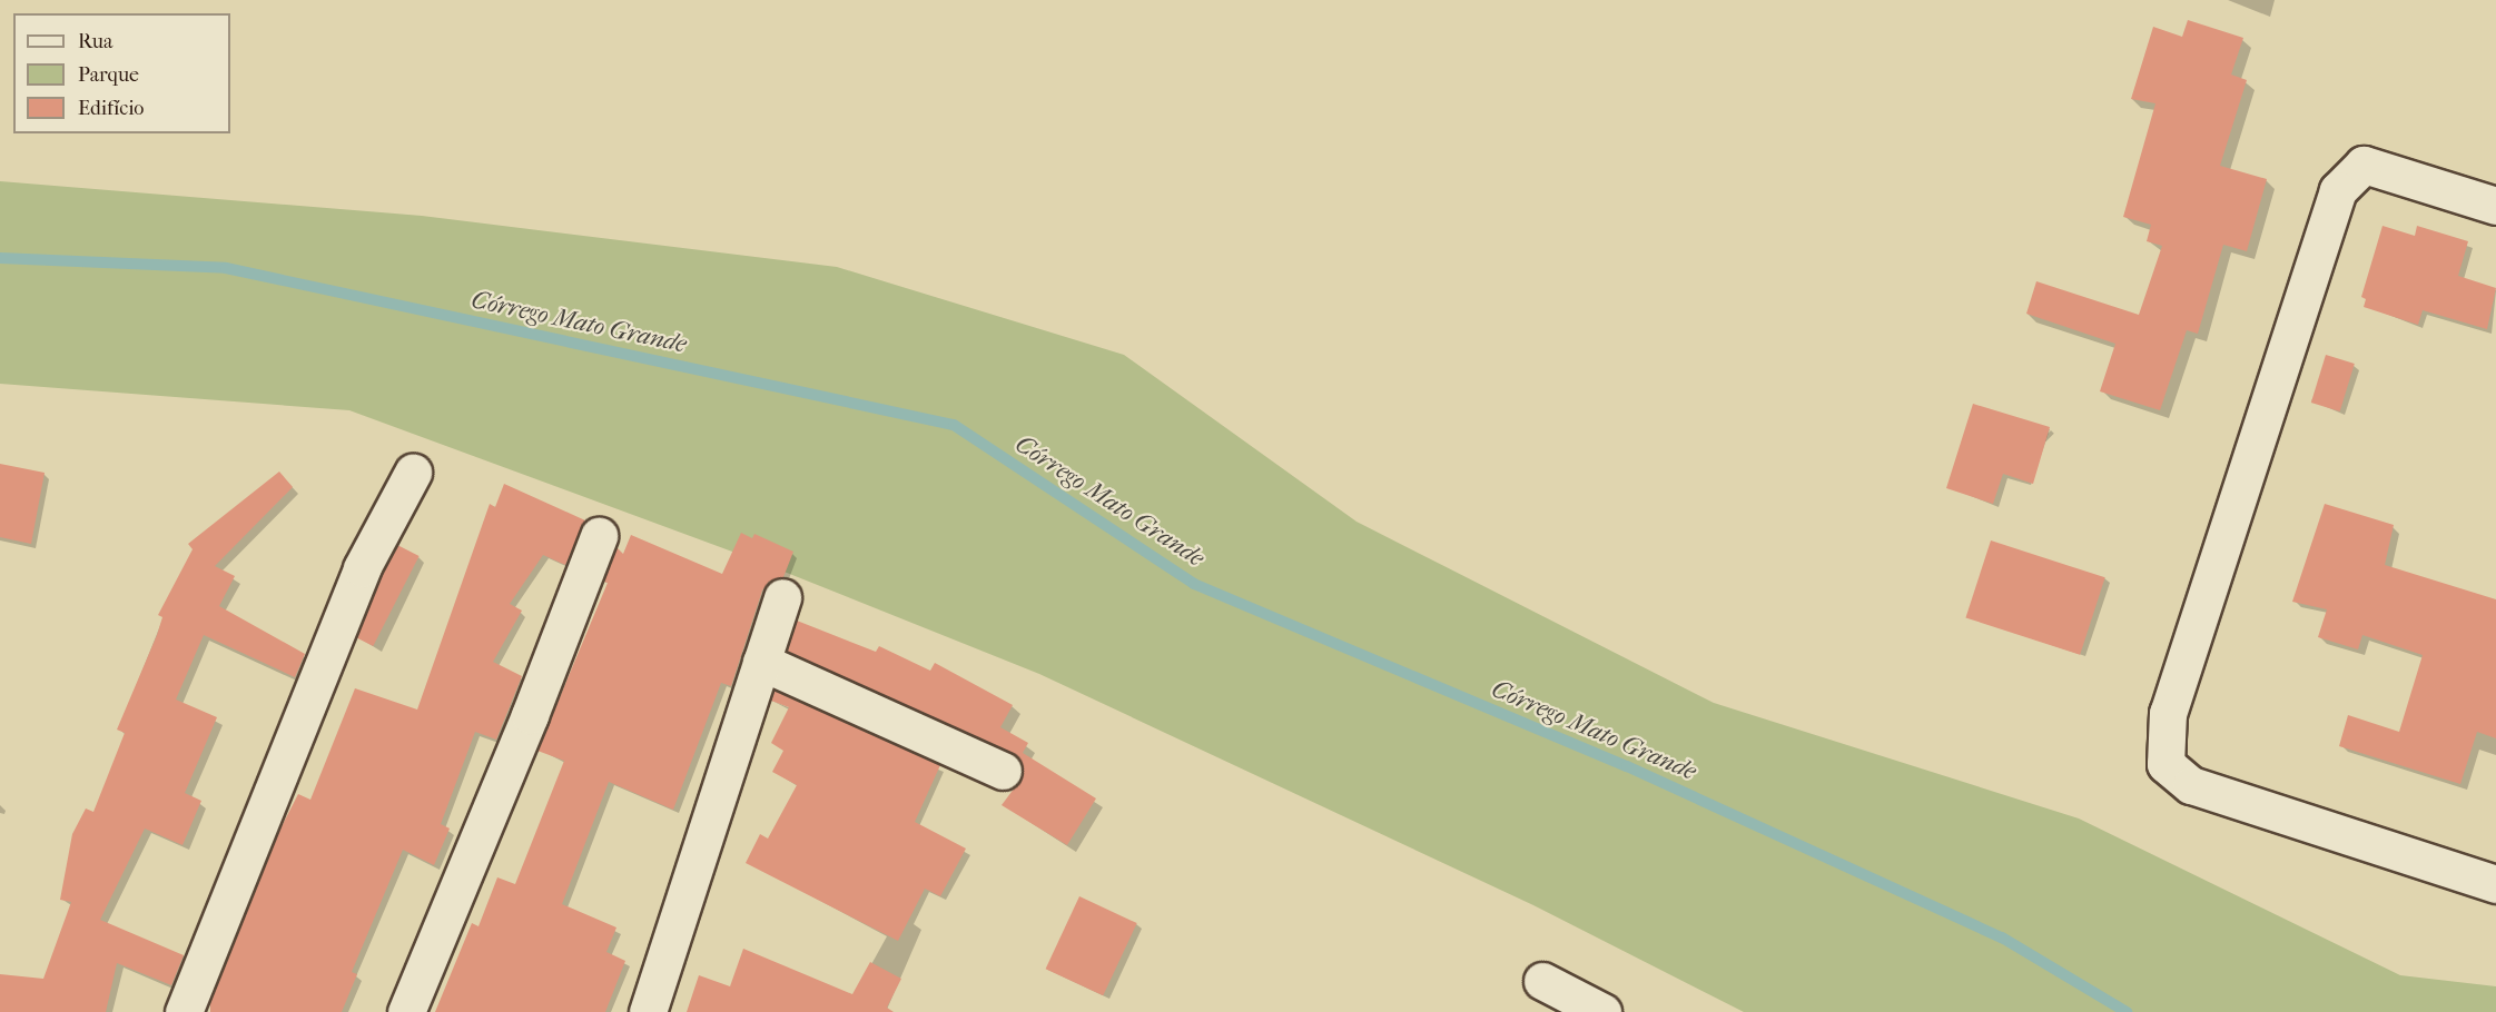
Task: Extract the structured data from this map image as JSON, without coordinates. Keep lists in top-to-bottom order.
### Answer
{
  "water": ["Córrego Mato Grande"],
  "legend": ["Rua", "Parque", "Edifício"]
}
